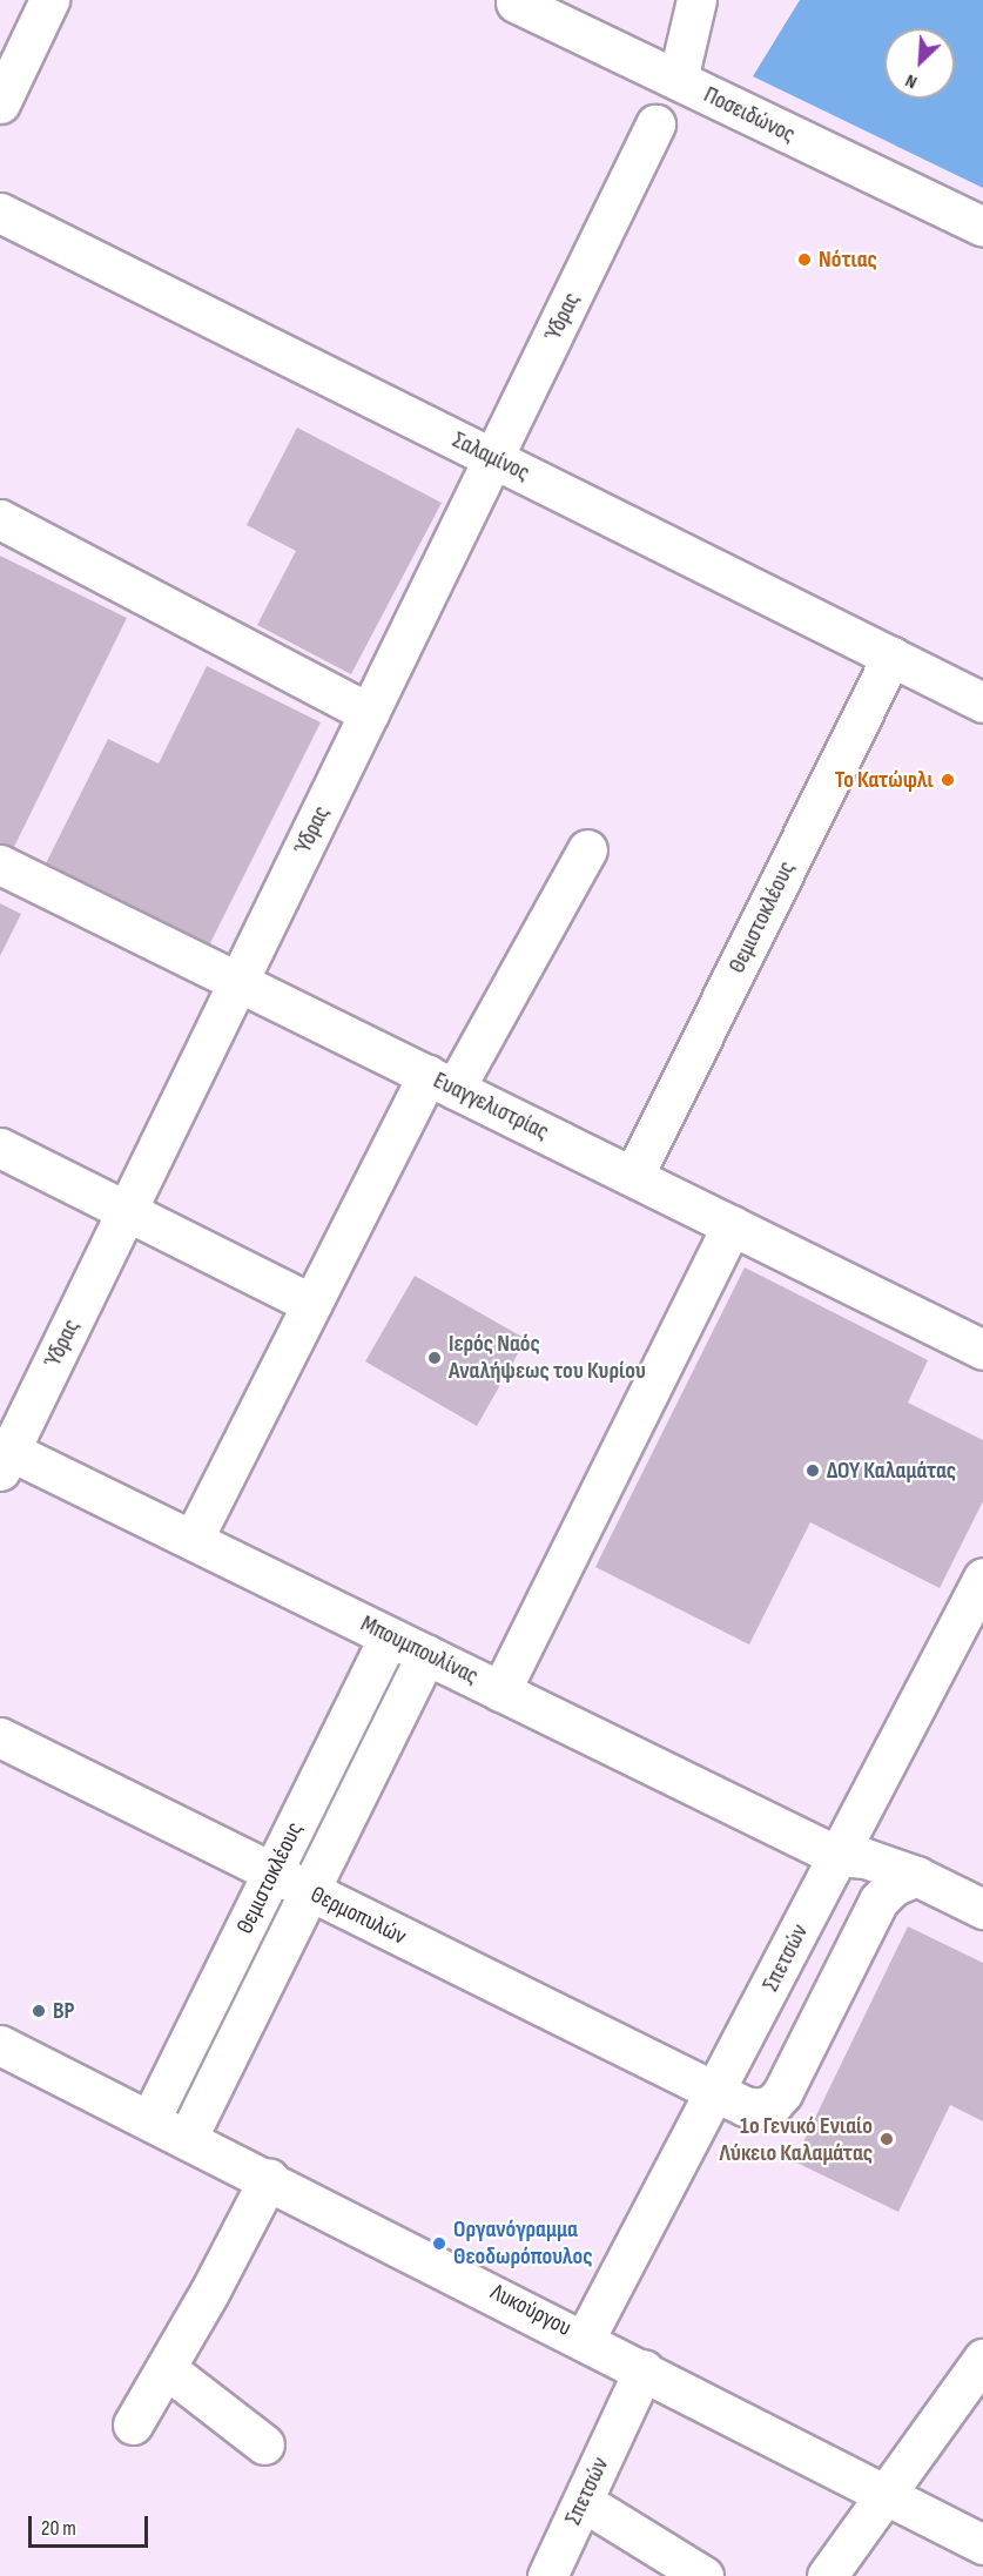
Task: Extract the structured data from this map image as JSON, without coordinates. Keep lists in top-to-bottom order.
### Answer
{
  "streets": {
    "street": [
      "Ποσειδώνος",
      "Ύδρας",
      "Σαλαμίνος",
      "Θεμιστοκλέους",
      "Ευαγγελιστρίας",
      "Μπουμπουλίνας",
      "Θερμοπυλών",
      "Σπετσών",
      "Λυκούργου"
    ]
  },
  "crossings": [
    ["Ύδρας", "Σαλαμίνος"],
    ["Ύδρας", "Ευαγγελιστρίας"],
    ["Ύδρας", "Μπουμπουλίνας"],
    ["Σαλαμίνος", "Θεμιστοκλέους"],
    ["Θεμιστοκλέους", "Ευαγγελιστρίας"],
    ["Θεμιστοκλέους", "Μπουμπουλίνας"],
    ["Θεμιστοκλέους", "Θερμοπυλών"],
    ["Θεμιστοκλέους", "Λυκούργου"],
    ["Μπουμπουλίνας", "Θερμοπυλών"],
    ["Μπουμπουλίνας", "Σπετσών"],
    ["Θερμοπυλών", "Σπετσών"],
    ["Σπετσών", "Λυκούργου"]
  ],
  "places": [
    "Νότιας",
    "Το Κατώφλι",
    "Ιερός Ναός Αναλήψεως του Κυρίου",
    "ΔΟΥ Καλαμάτας",
    "BP",
    "1ο Γενικό Ενιαίο Λύκειο Καλαμάτας",
    "Οργανόγραμμα Θεοδωρόπουλος"
  ],
  "scale_bar": "20 m",
  "north": "bottom left"
}
